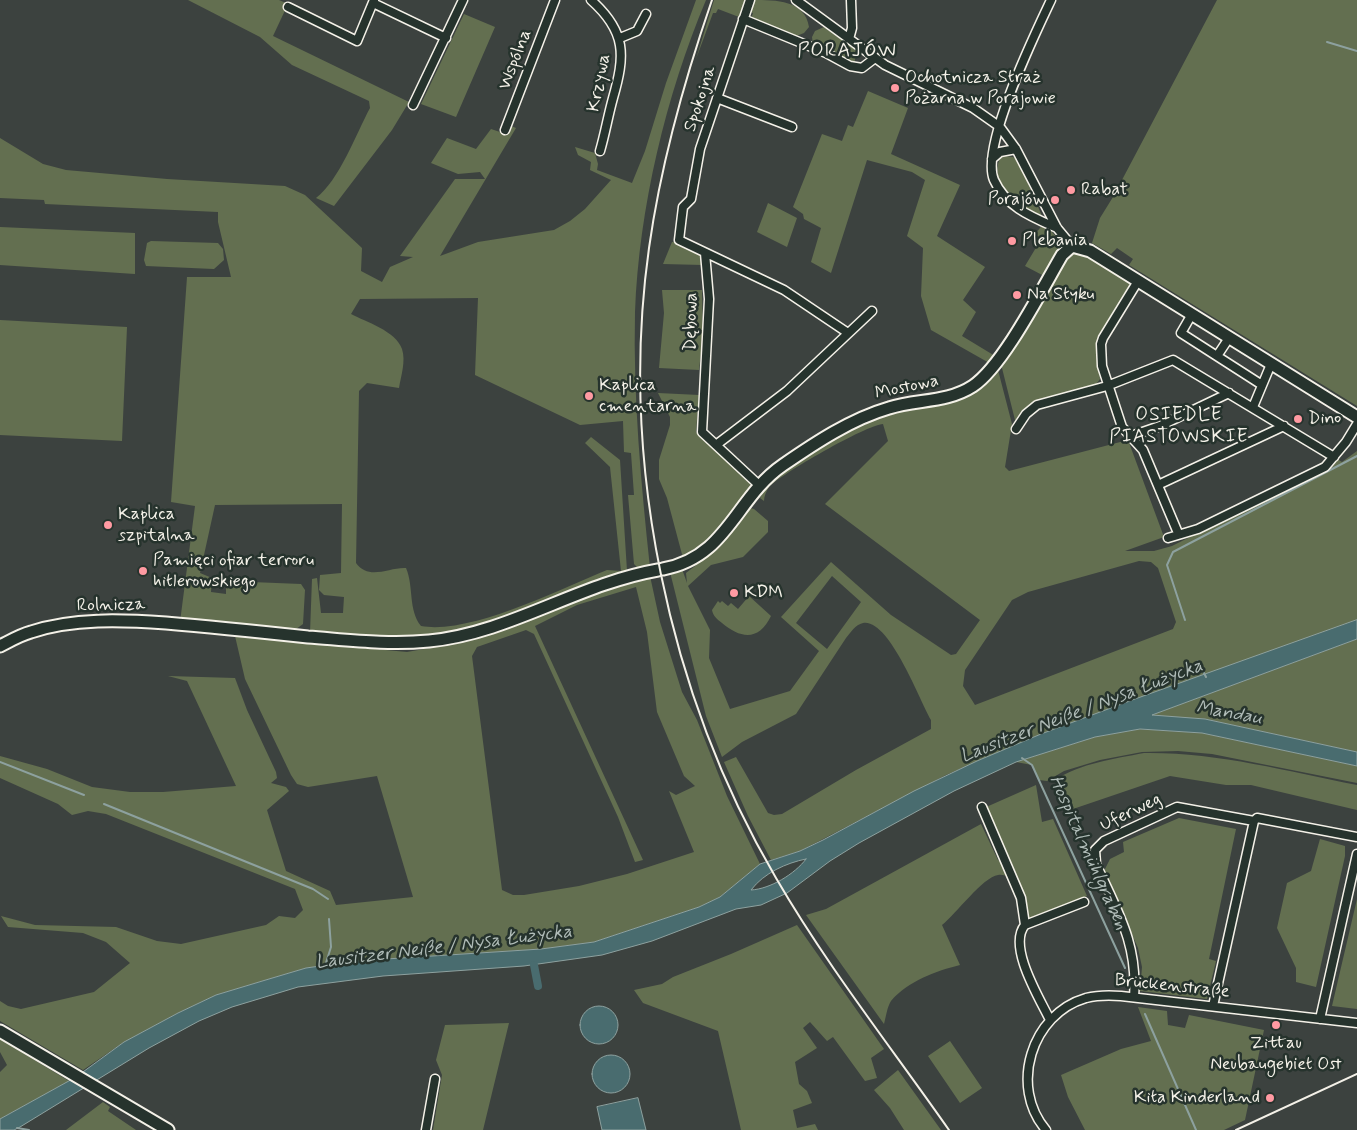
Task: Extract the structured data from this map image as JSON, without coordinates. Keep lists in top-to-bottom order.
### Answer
{
  "streets": {
    "street": [
      "Wspólna",
      "Krzywa",
      "Spokojna",
      "Dębowa",
      "Mostowa",
      "Rolnicza",
      "Uferweg",
      "Brückenstraße"
    ]
  },
  "crossings": [
    ["Spokojna", "Dębowa"],
    ["Dębowa", "Mostowa"],
    ["Mostowa", "Rolnicza"],
    ["Uferweg", "Brückenstraße"]
  ],
  "districts": ["PORAJÓW", "OSIEDLE PIASTOWSKIE"],
  "water": ["Lausitzer Neiße / Nysa Łużycka", "Mandau", "Hospitalmühlgraben"],
  "places": [
    "Ochotnicza Straż Pożarna w Porajowie",
    "Rabat",
    "Porajów",
    "Plebania",
    "Na Styku",
    "Kaplica cmentarna",
    "Dino",
    "Kaplica szpitalna",
    "Pamięci ofiar terroru hitlerowskiego",
    "KDM",
    "Zittau Neubaugebiet Ost",
    "Kita Kinderland"
  ]
}
